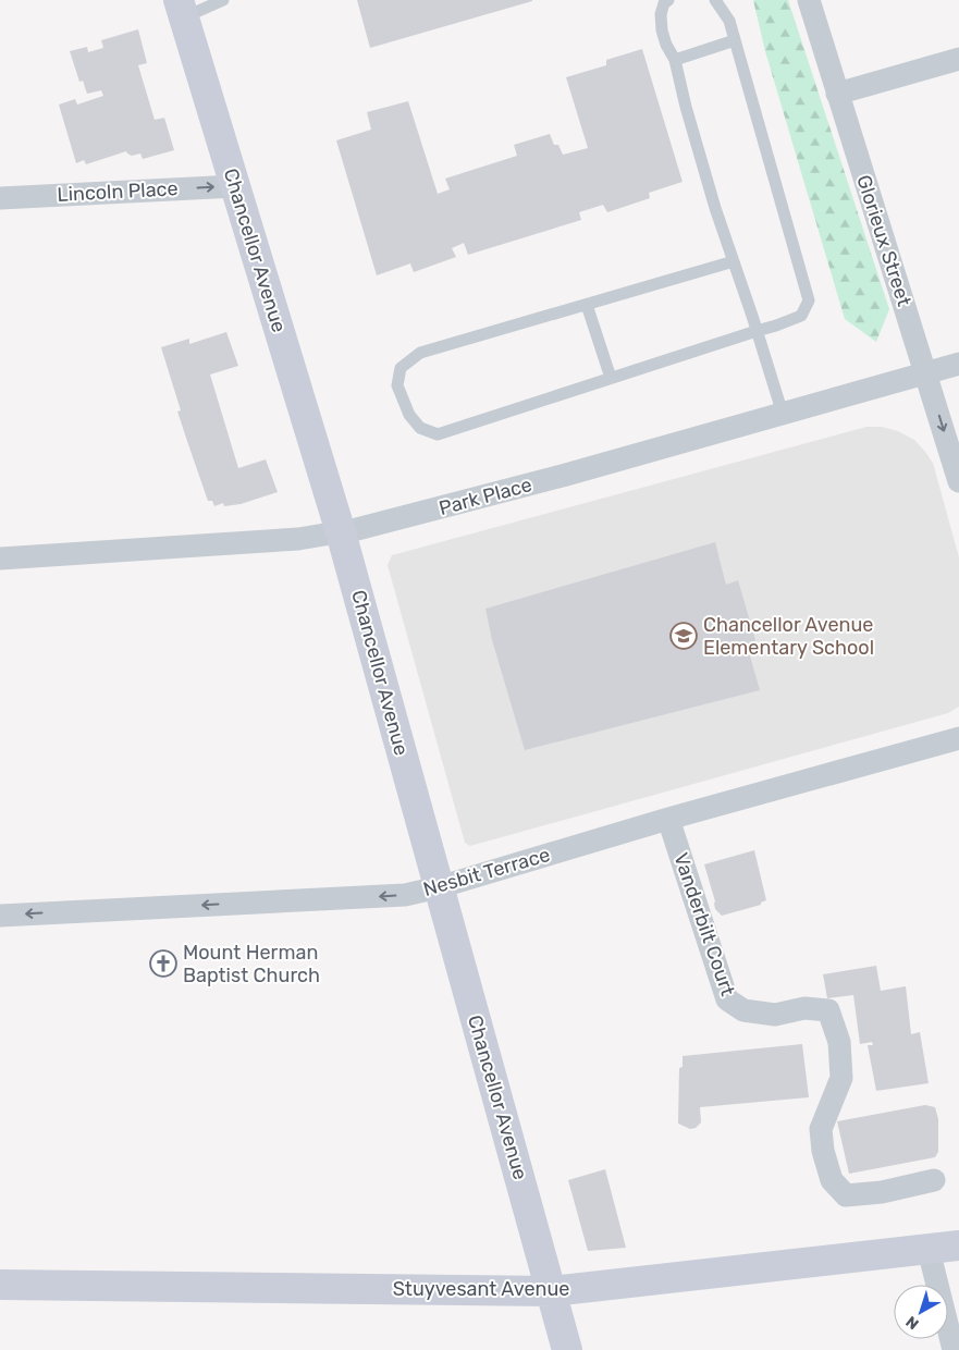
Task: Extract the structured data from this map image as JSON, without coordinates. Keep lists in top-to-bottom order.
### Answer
{
  "streets": {
    "main road": ["Chancellor Avenue", "Stuyvesant Avenue"],
    "street": [
      "Lincoln Place",
      "Glorieux Street",
      "Park Place",
      "Nesbit Terrace",
      "Vanderbilt Court"
    ]
  },
  "crossings": [
    ["Lincoln Place", "Chancellor Avenue"],
    ["Glorieux Street", "Park Place"],
    ["Chancellor Avenue", "Park Place"],
    ["Chancellor Avenue", "Nesbit Terrace"],
    ["Chancellor Avenue", "Stuyvesant Avenue"],
    ["Nesbit Terrace", "Vanderbilt Court"]
  ],
  "one_way": ["Lincoln Place", "Nesbit Terrace"],
  "places": {
    "school or university": ["Chancellor Avenue Elementary School"],
    "church": ["Mount Herman Baptist Church"]
  },
  "north": "bottom left"
}
